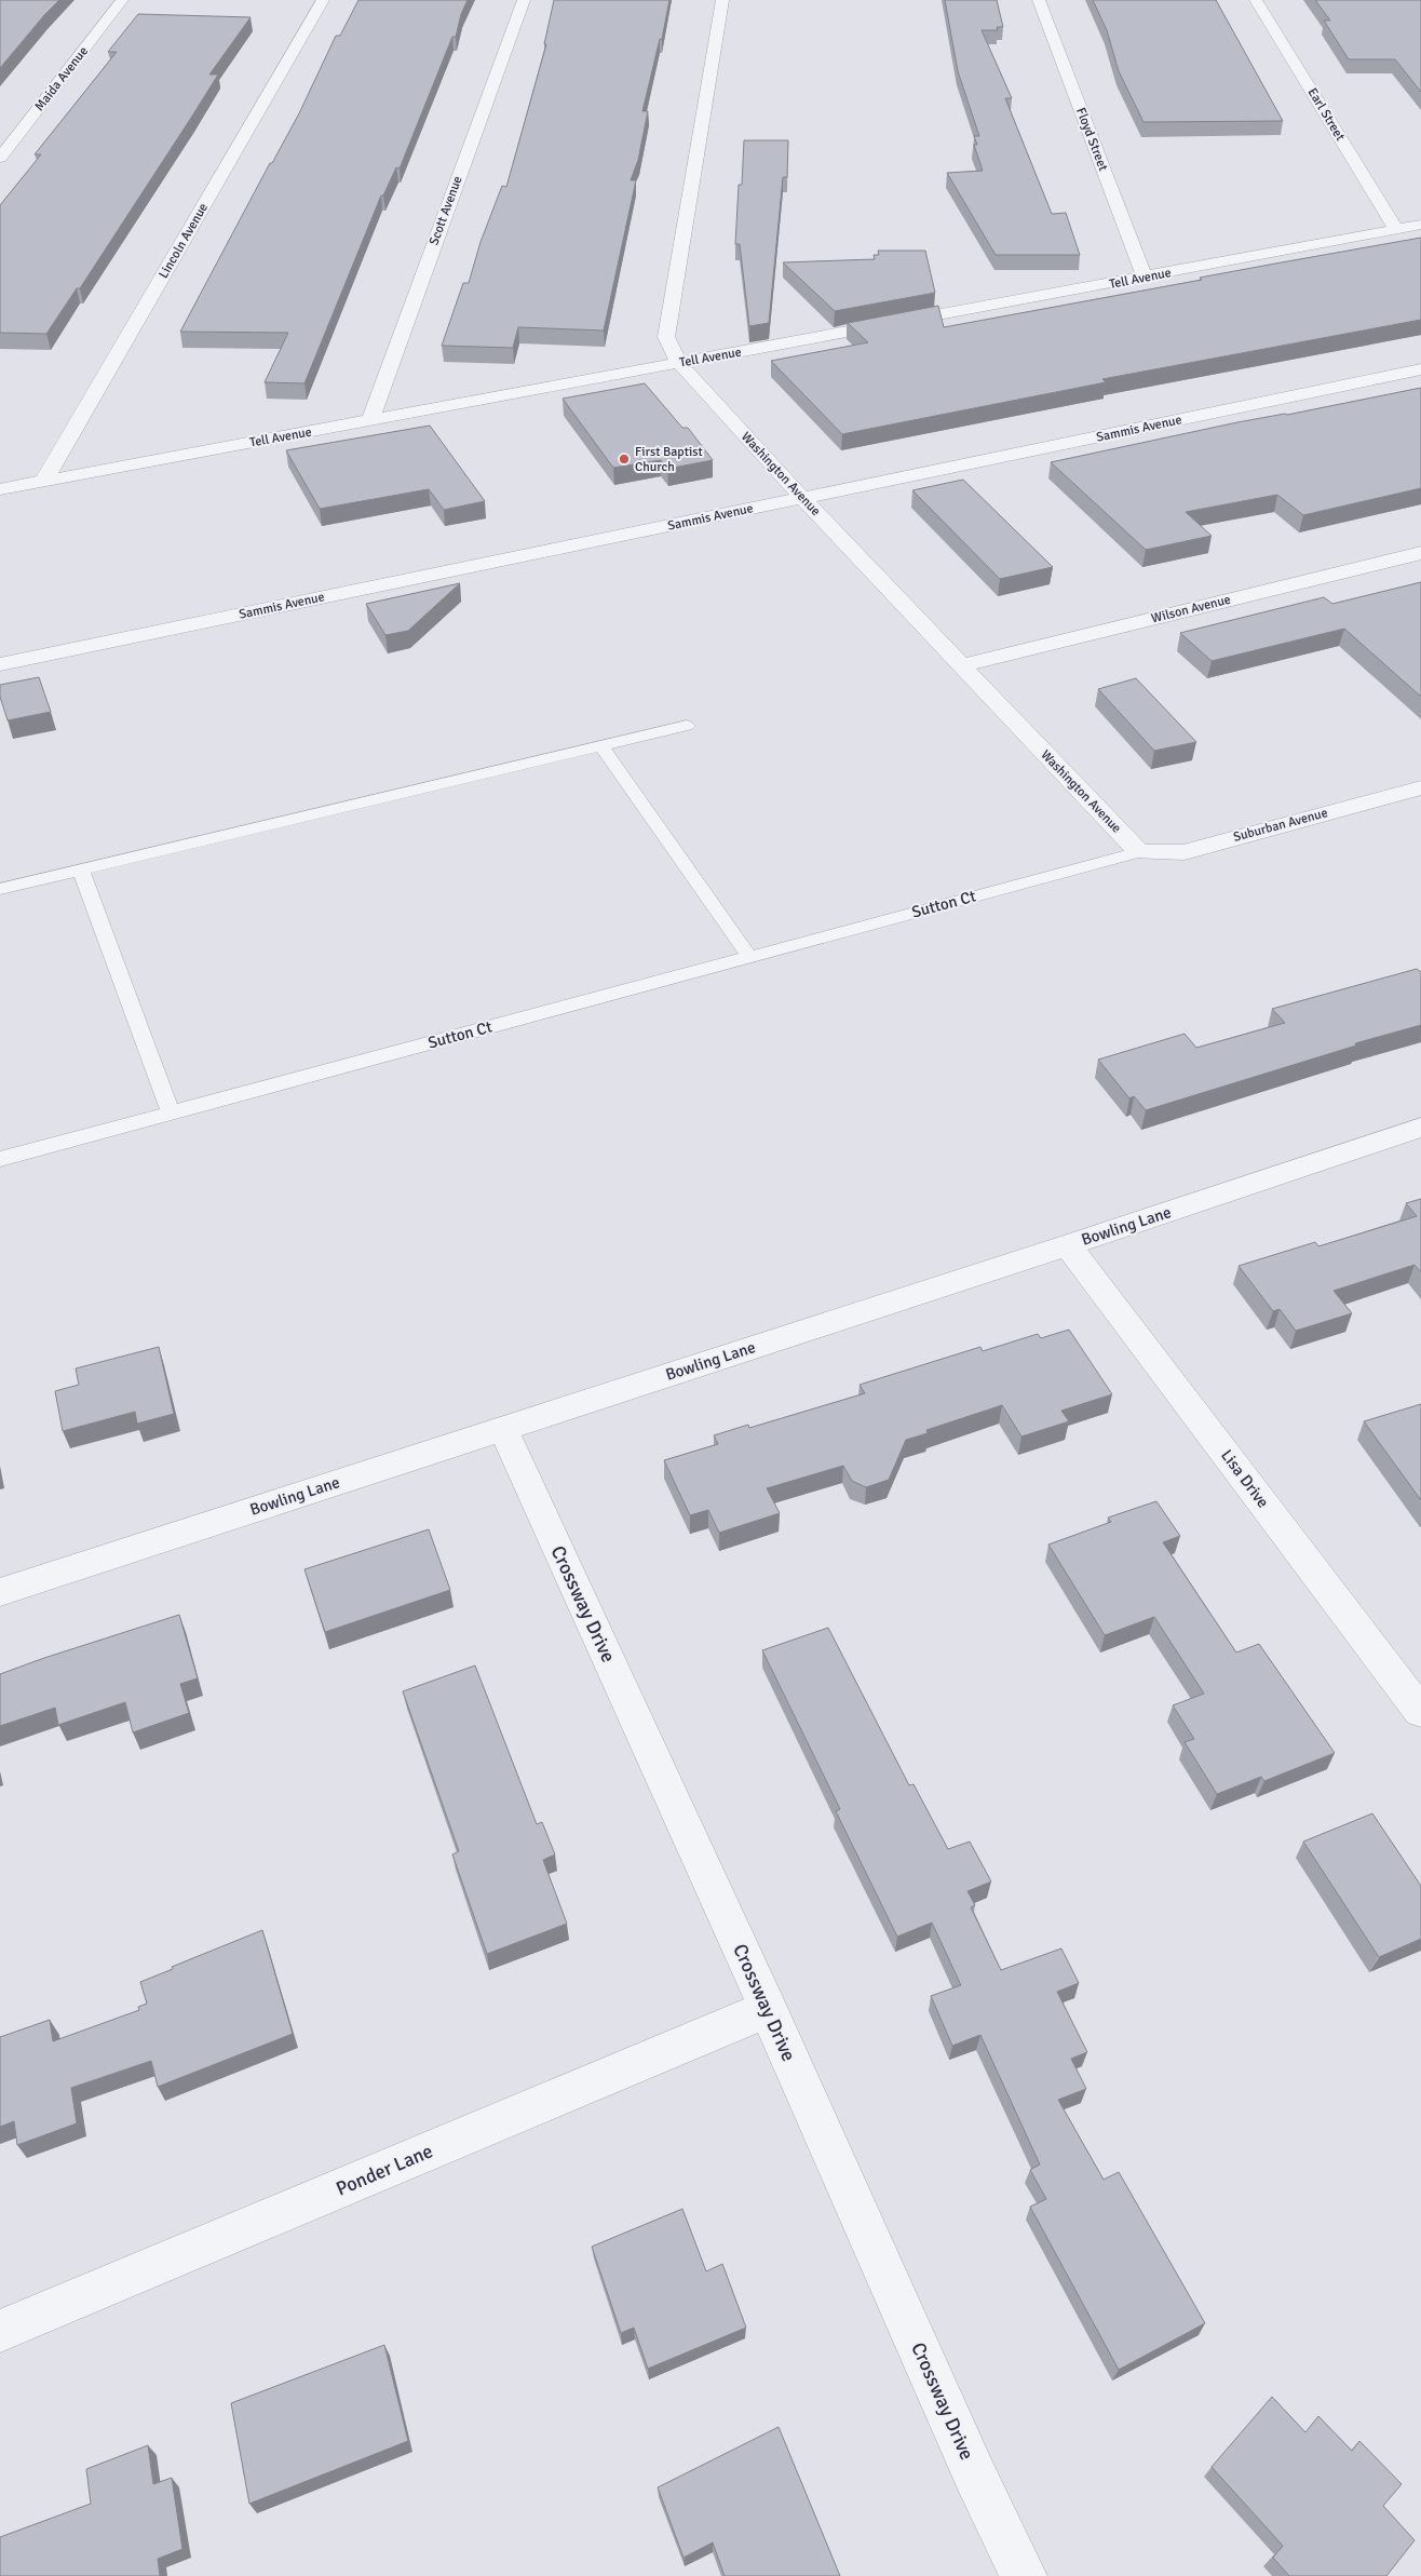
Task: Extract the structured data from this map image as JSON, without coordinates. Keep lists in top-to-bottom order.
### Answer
{
  "streets": {
    "street": [
      "Maida Avenue",
      "Earl Street",
      "Floyd Street",
      "Scott Avenue",
      "Lincoln Avenue",
      "Tell Avenue",
      "Sammis Avenue",
      "Washington Avenue",
      "Wilson Avenue",
      "Suburban Avenue",
      "Bowling Lane",
      "Lisa Drive",
      "Crossway Drive",
      "Ponder Lane"
    ],
    "lane": ["Sutton Ct"]
  },
  "crossings": [
    ["Earl Street", "Tell Avenue"],
    ["Floyd Street", "Tell Avenue"],
    ["Scott Avenue", "Tell Avenue"],
    ["Lincoln Avenue", "Tell Avenue"],
    ["Tell Avenue", "Washington Avenue"],
    ["Sammis Avenue", "Washington Avenue"],
    ["Washington Avenue", "Wilson Avenue"],
    ["Washington Avenue", "Suburban Avenue"],
    ["Washington Avenue", "Sutton Ct"],
    ["Suburban Avenue", "Sutton Ct"],
    ["Bowling Lane", "Lisa Drive"],
    ["Bowling Lane", "Crossway Drive"],
    ["Crossway Drive", "Ponder Lane"]
  ],
  "places": ["First Baptist Church"]
}
